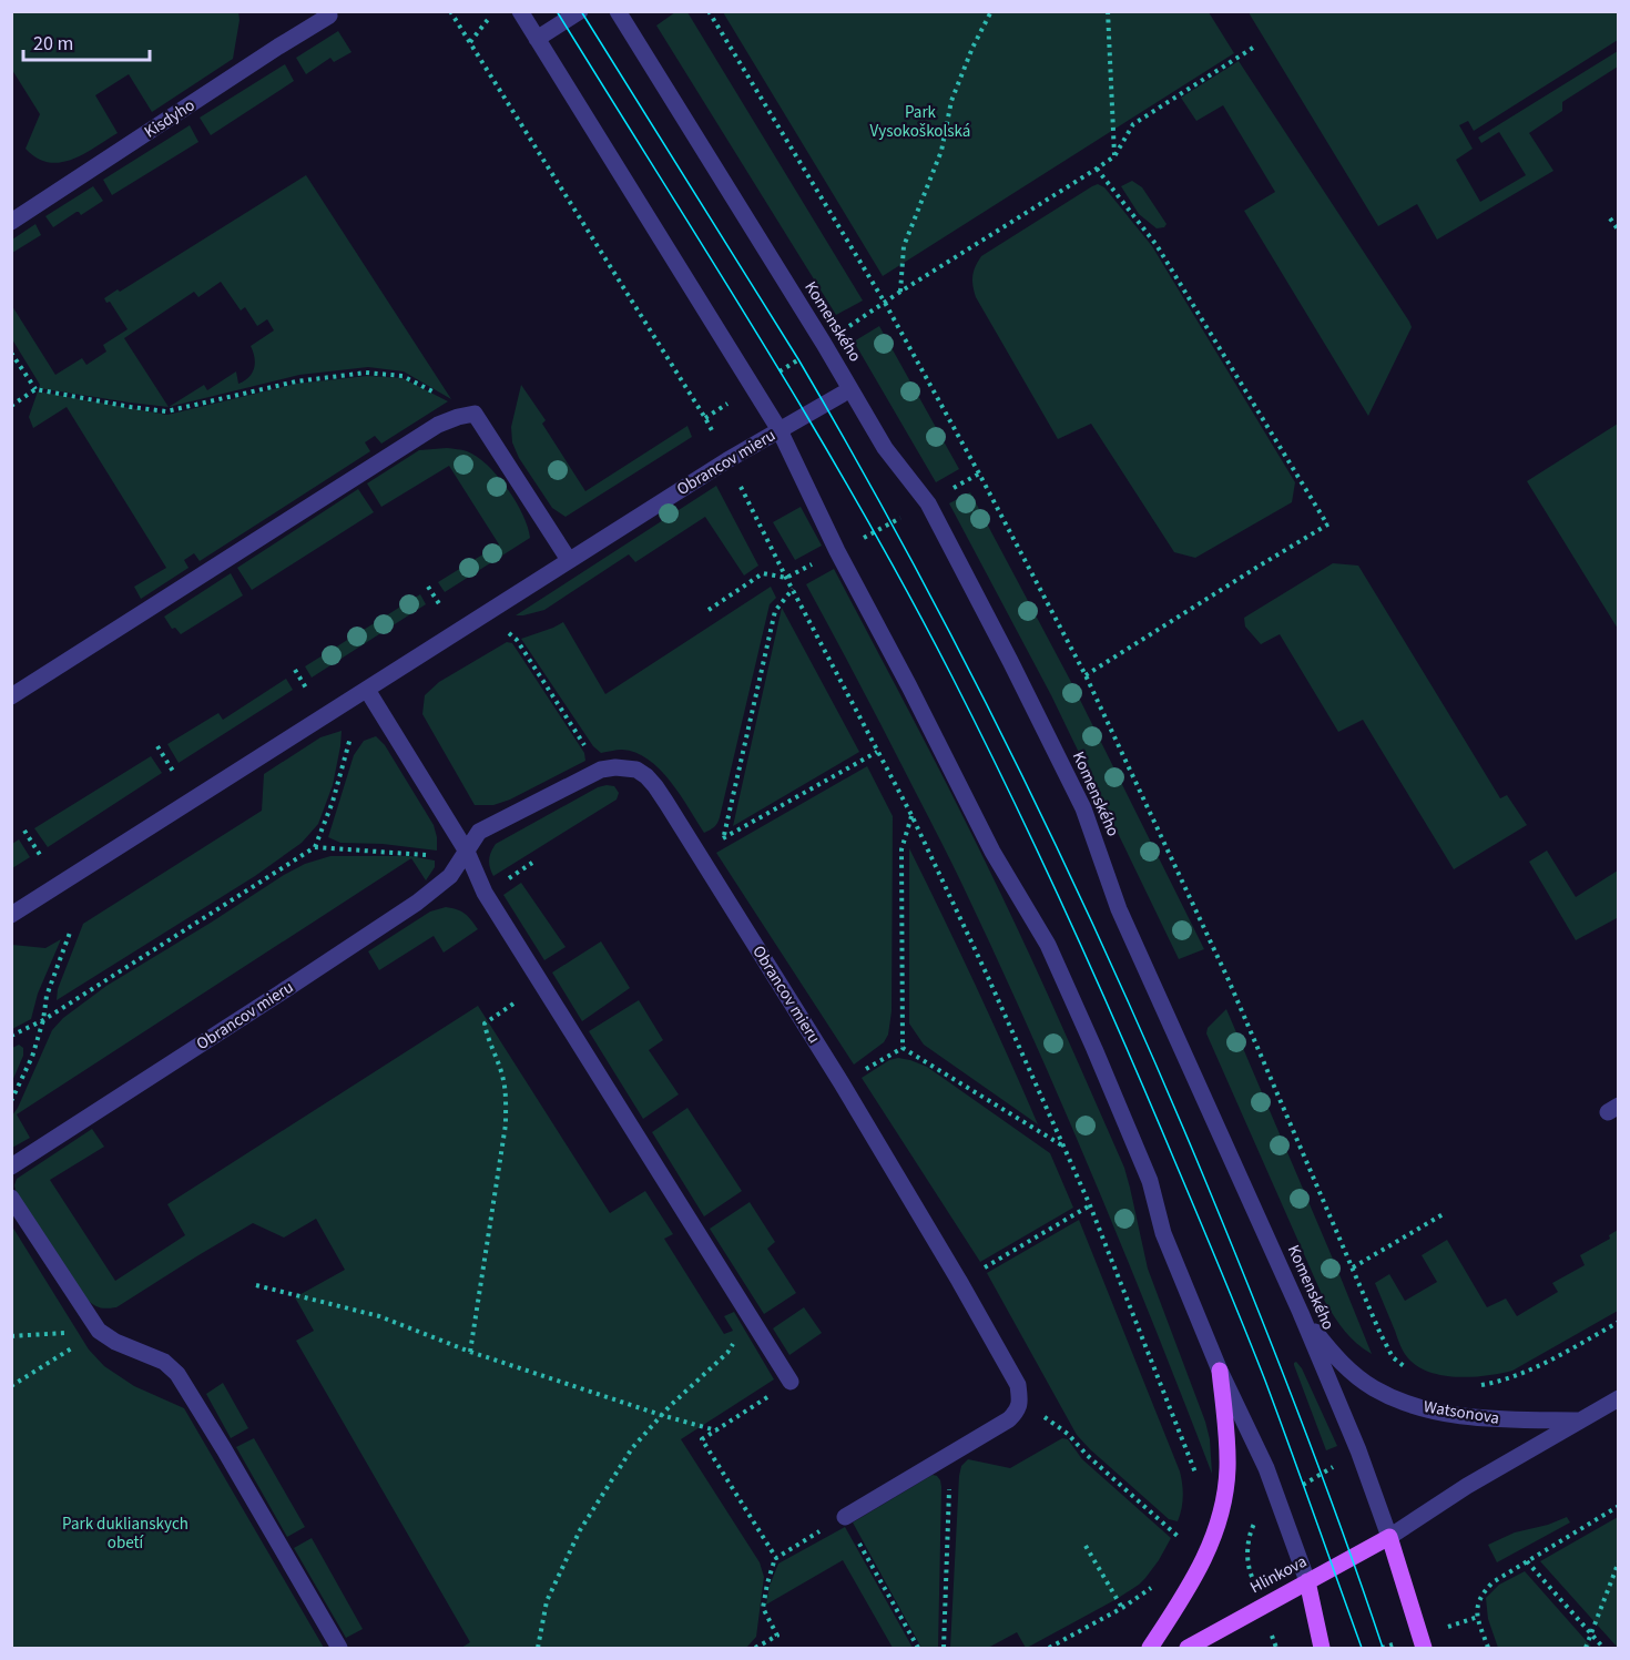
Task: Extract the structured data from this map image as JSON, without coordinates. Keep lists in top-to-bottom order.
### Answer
{
  "streets": {
    "main road": ["Komenského", "Hlinkova"],
    "street": ["Kisdyho", "Obrancov mieru", "Watsonova"]
  },
  "crossings": [
    ["Komenského", "Obrancov mieru"],
    ["Komenského", "Watsonova"],
    ["Komenského", "Hlinkova"],
    ["Watsonova", "Hlinkova"]
  ],
  "parks": ["Park Vysokoškolská", "Park duklianskych obetí"],
  "scale_bar": "20 m"
}
